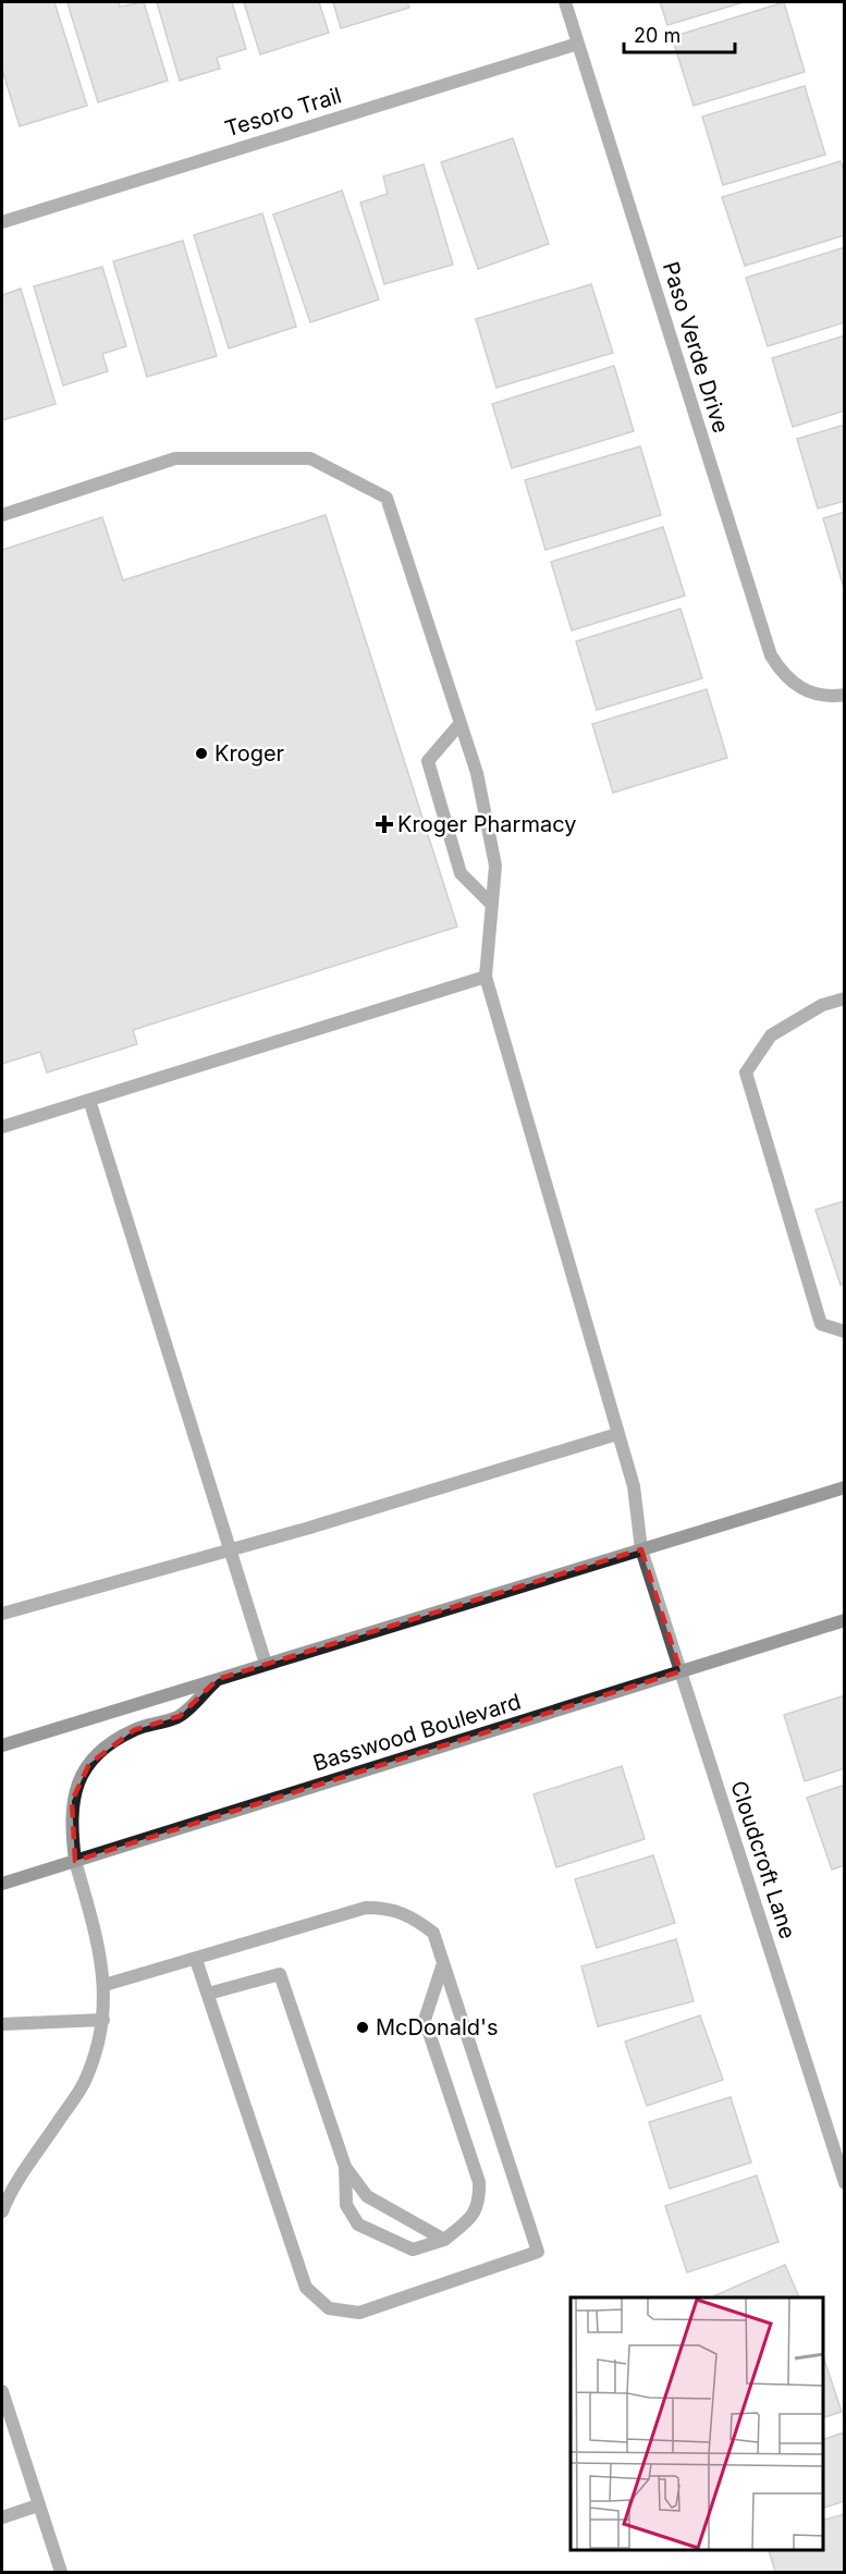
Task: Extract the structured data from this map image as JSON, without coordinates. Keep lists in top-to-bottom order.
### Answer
{
  "streets": {
    "main road": ["Basswood Boulevard"],
    "street": ["Tesoro Trail", "Paso Verde Drive", "Cloudcroft Lane"]
  },
  "crossings": [
    ["Tesoro Trail", "Paso Verde Drive"],
    ["Basswood Boulevard", "Cloudcroft Lane"]
  ],
  "places": {
    "other": ["Kroger", "McDonald's"],
    "health": ["Kroger Pharmacy"]
  },
  "scale_bar": "20 m"
}
